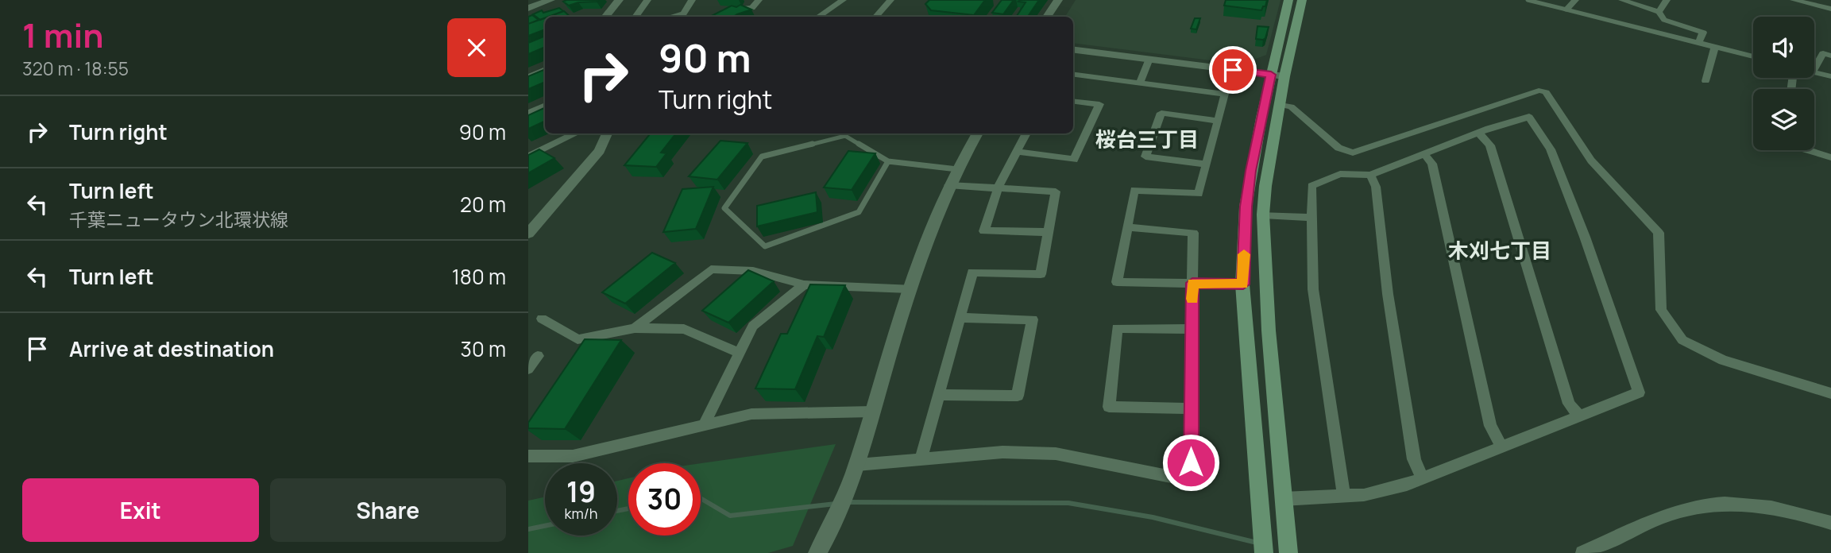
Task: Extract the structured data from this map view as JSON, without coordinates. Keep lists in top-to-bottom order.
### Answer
{
  "districts": ["桜台三丁目", "木刈七丁目"],
  "page": {
    "heading": ["1 min", "320 m · 18:55"],
    "turn": ["90 m", "Turn right"],
    "list": [
      {
        "name": "Turn right",
        "value": "90 m"
      },
      {
        "name": "Turn left",
        "note": "千葉ニュータウン北環状線",
        "value": "20 m"
      },
      {
        "name": "Turn left",
        "value": "180 m"
      },
      {
        "name": "Arrive at destination",
        "value": "30 m"
      }
    ],
    "speed": "19 km/h",
    "limit": "30",
    "buttons": ["Exit", "Share"]
  }
}
